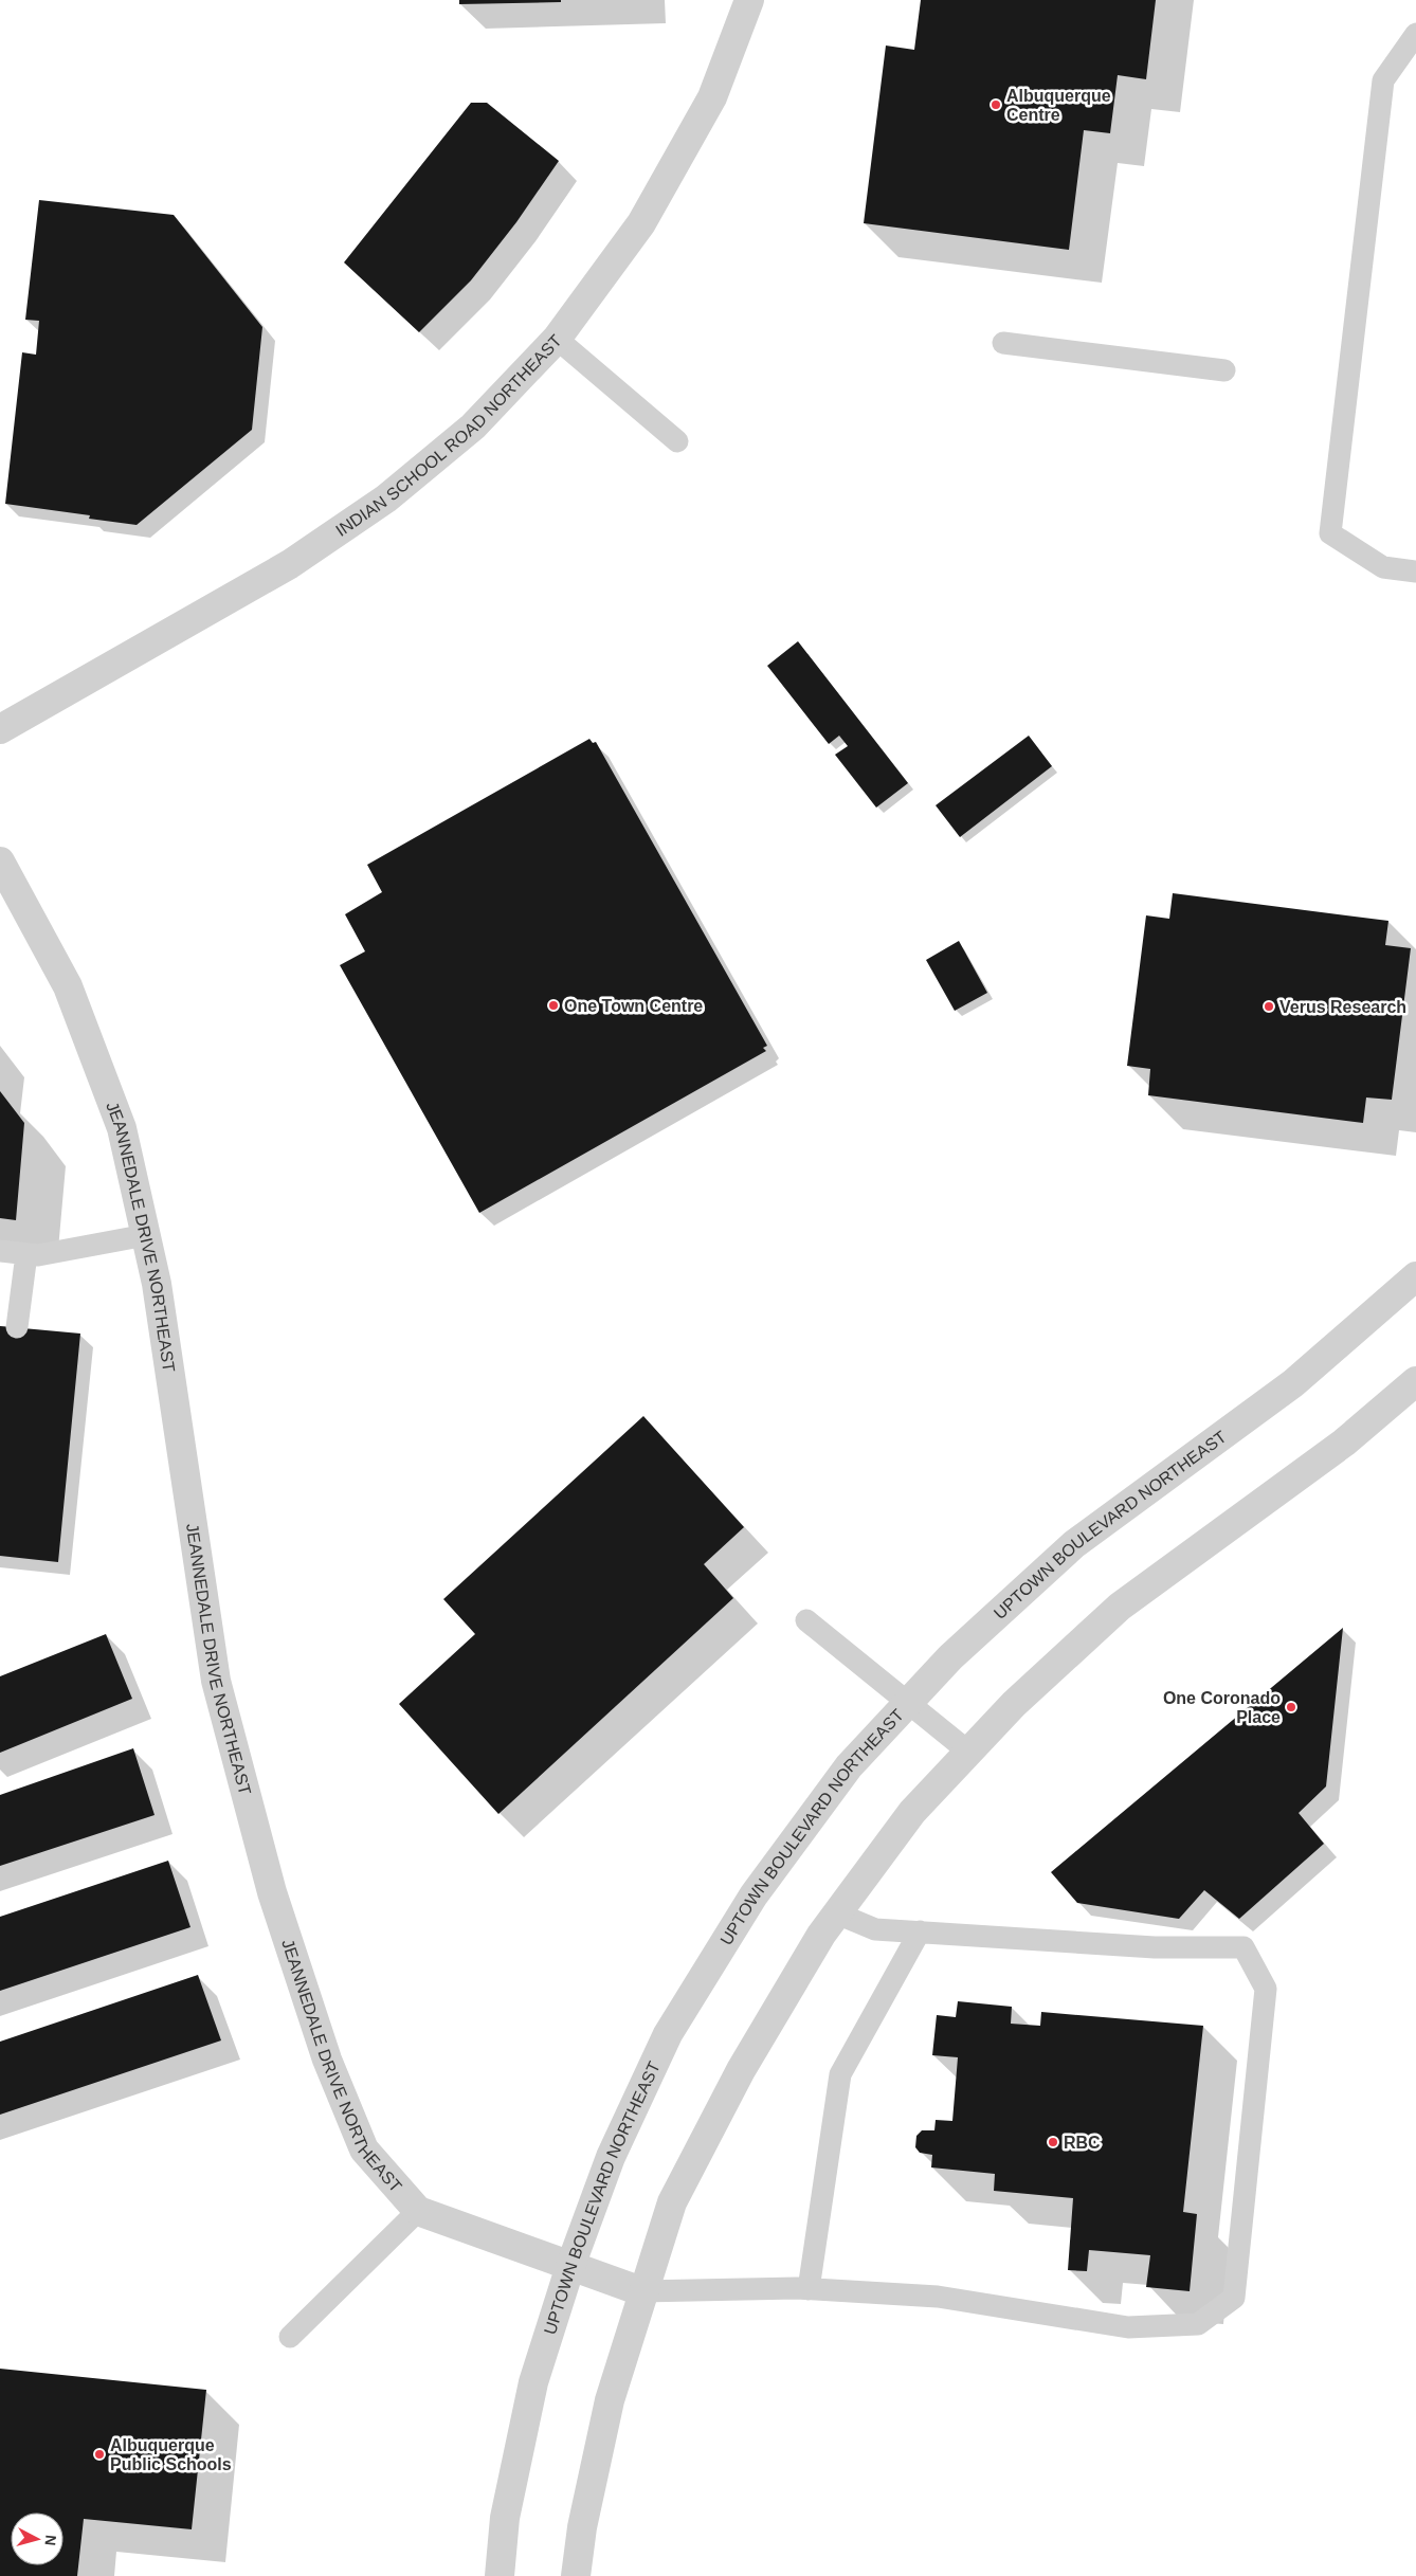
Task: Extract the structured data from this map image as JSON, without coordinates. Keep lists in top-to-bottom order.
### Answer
{
  "streets": {
    "street": ["INDIAN SCHOOL ROAD NORTHEAST", "JEANNEDALE DRIVE NORTHEAST", "UPTOWN BOULEVARD NORTHEAST"]
  },
  "crossings": [
    ["JEANNEDALE DRIVE NORTHEAST", "UPTOWN BOULEVARD NORTHEAST"]
  ],
  "places": [
    "Albuquerque Centre",
    "One Town Centre",
    "Verus Research",
    "One Coronado Place",
    "RBC",
    "Albuquerque Public Schools"
  ],
  "north": "right"
}
